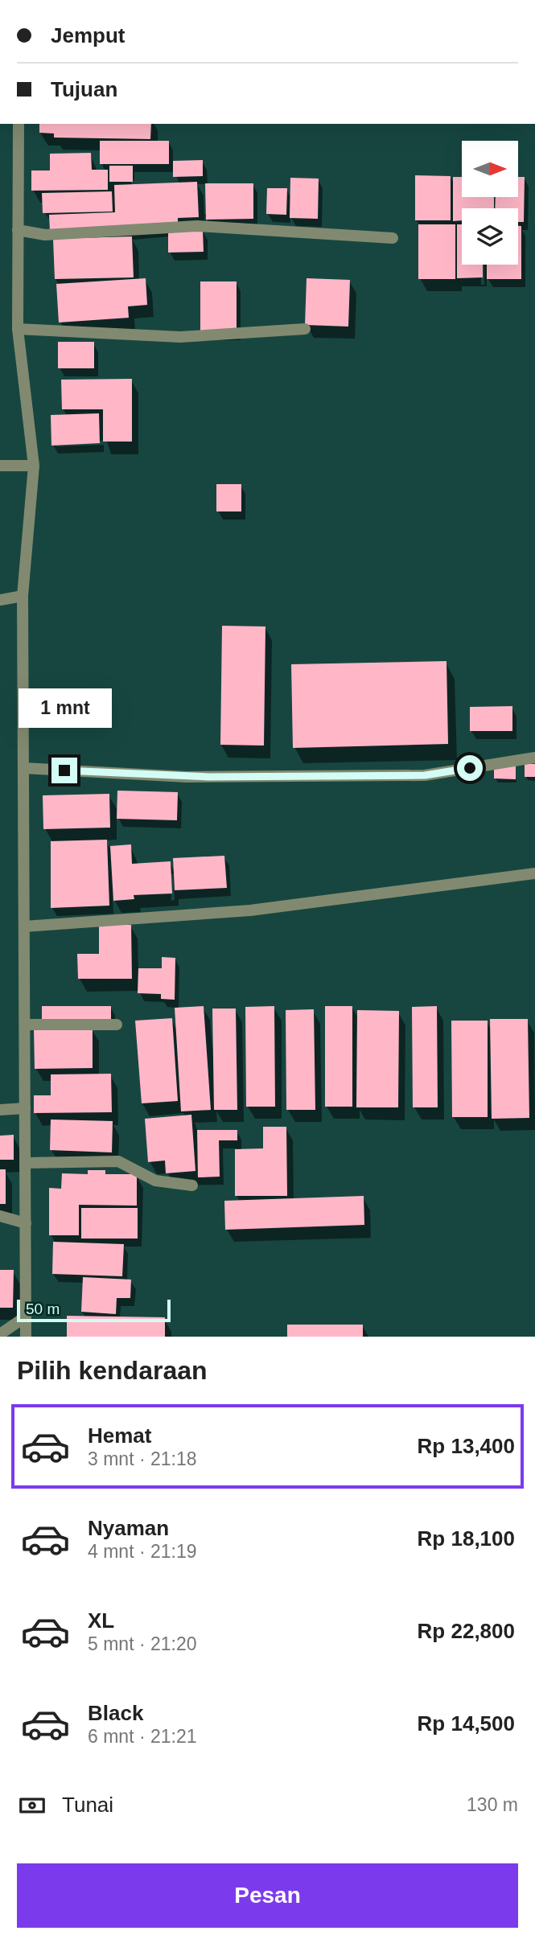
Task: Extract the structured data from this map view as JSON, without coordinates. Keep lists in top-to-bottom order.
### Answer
{
  "scale_bar": "50 m",
  "north": "right",
  "page": {
    "banner": ["Jemput", "Tujuan"],
    "bubble": "1 mnt",
    "scale": "50 m",
    "heading": "Pilih kendaraan",
    "list": [
      {
        "name": "Hemat",
        "note": "3 mnt · 21:18",
        "value": "Rp 13,400"
      },
      {
        "name": "Nyaman",
        "note": "4 mnt · 21:19",
        "value": "Rp 18,100"
      },
      {
        "name": "XL",
        "note": "5 mnt · 21:20",
        "value": "Rp 22,800"
      },
      {
        "name": "Black",
        "note": "6 mnt · 21:21",
        "value": "Rp 14,500"
      }
    ],
    "pay": ["Tunai", "130 m"],
    "buttons": "Pesan"
  }
}
